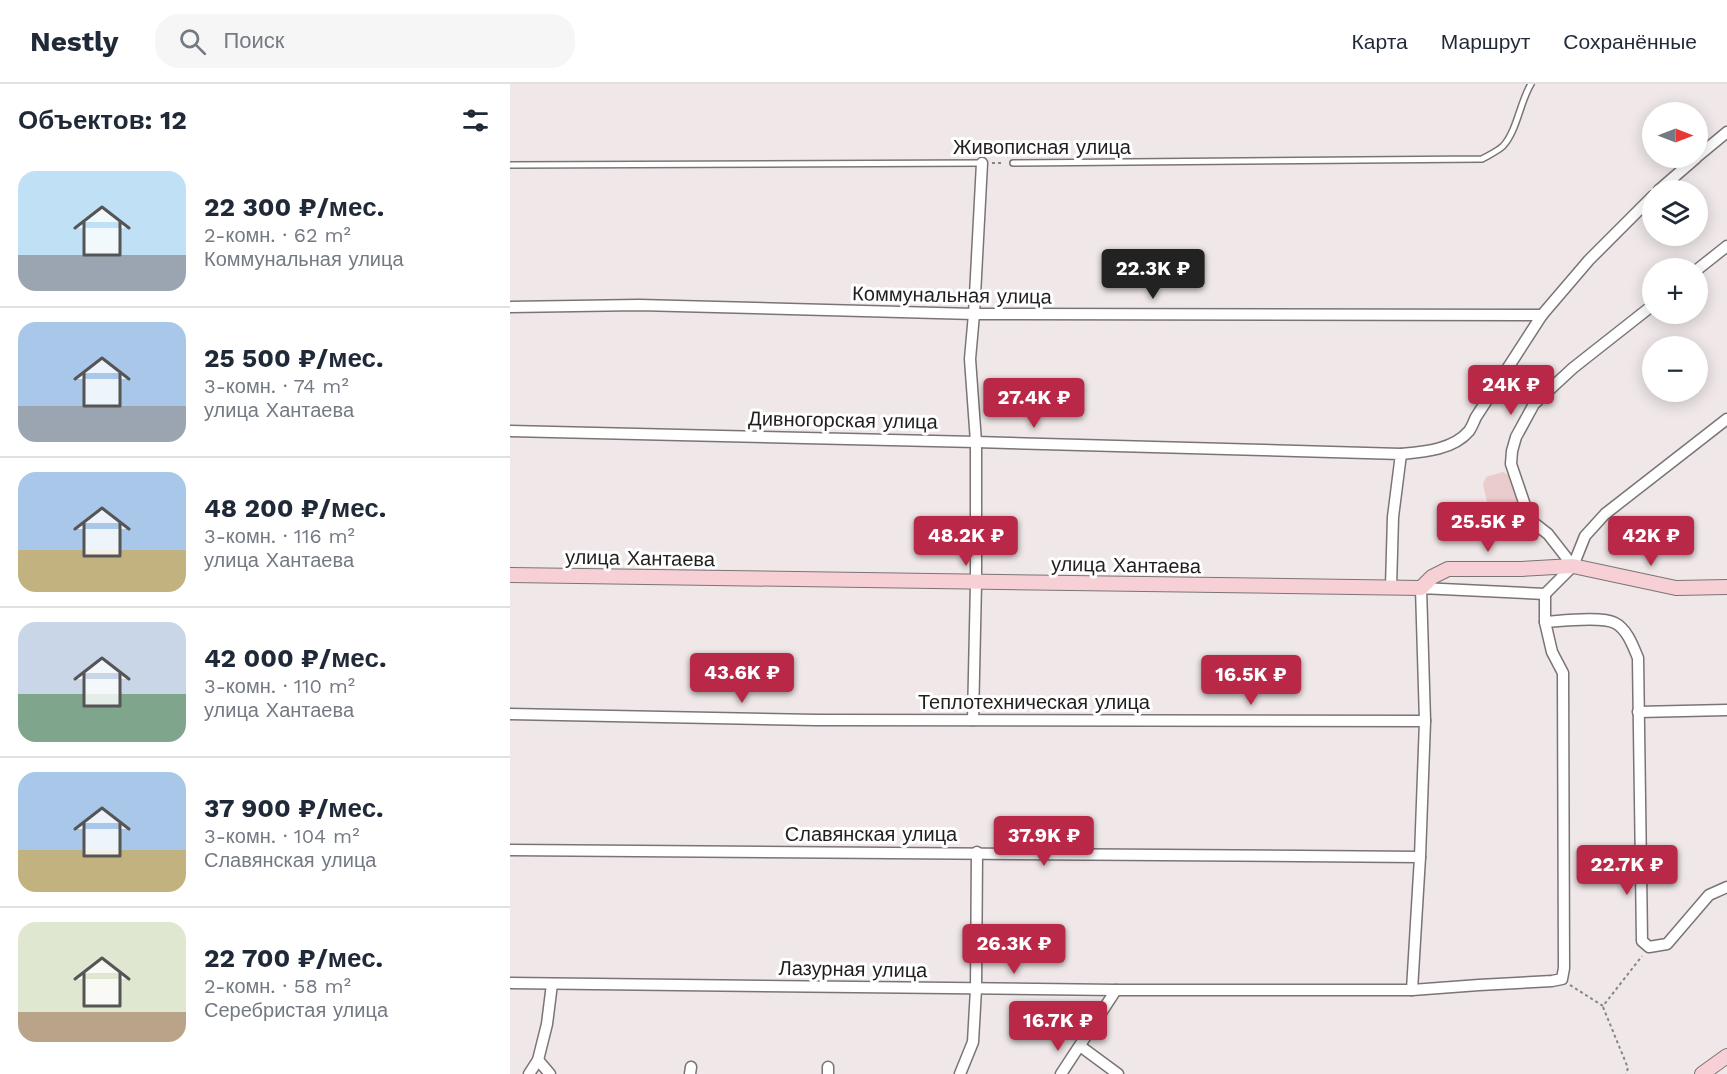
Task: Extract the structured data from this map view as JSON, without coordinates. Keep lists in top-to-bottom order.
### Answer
{
  "streets": {
    "street": [
      "Коммунальная улица",
      "Дивногорская улица",
      "улица Хантаева",
      "Теплотехническая улица",
      "Славянская улица",
      "Лазурная улица"
    ],
    "lane": ["Живописная улица"]
  },
  "north": "right",
  "page": {
    "header": "Nestly",
    "search": "Поиск",
    "nav": ["Карта", "Маршрут", "Сохранённые"],
    "heading": "Объектов: 12",
    "map_buttons": ["+", "−"],
    "list": [
      {
        "name": "22 300 ₽/мес.",
        "note": "2-комн. · 62 m² · Коммунальная улица"
      },
      {
        "name": "25 500 ₽/мес.",
        "note": "3-комн. · 74 m² · улица Хантаева"
      },
      {
        "name": "48 200 ₽/мес.",
        "note": "3-комн. · 116 m² · улица Хантаева"
      },
      {
        "name": "42 000 ₽/мес.",
        "note": "3-комн. · 110 m² · улица Хантаева"
      },
      {
        "name": "37 900 ₽/мес.",
        "note": "3-комн. · 104 m² · Славянская улица"
      },
      {
        "name": "22 700 ₽/мес.",
        "note": "2-комн. · 58 m² · Серебристая улица"
      }
    ],
    "price": [
      "22.3K ₽",
      "24K ₽",
      "27.4K ₽",
      "25.5K ₽",
      "48.2K ₽",
      "42K ₽",
      "43.6K ₽",
      "16.5K ₽",
      "37.9K ₽",
      "22.7K ₽",
      "26.3K ₽",
      "16.7K ₽"
    ]
  }
}
